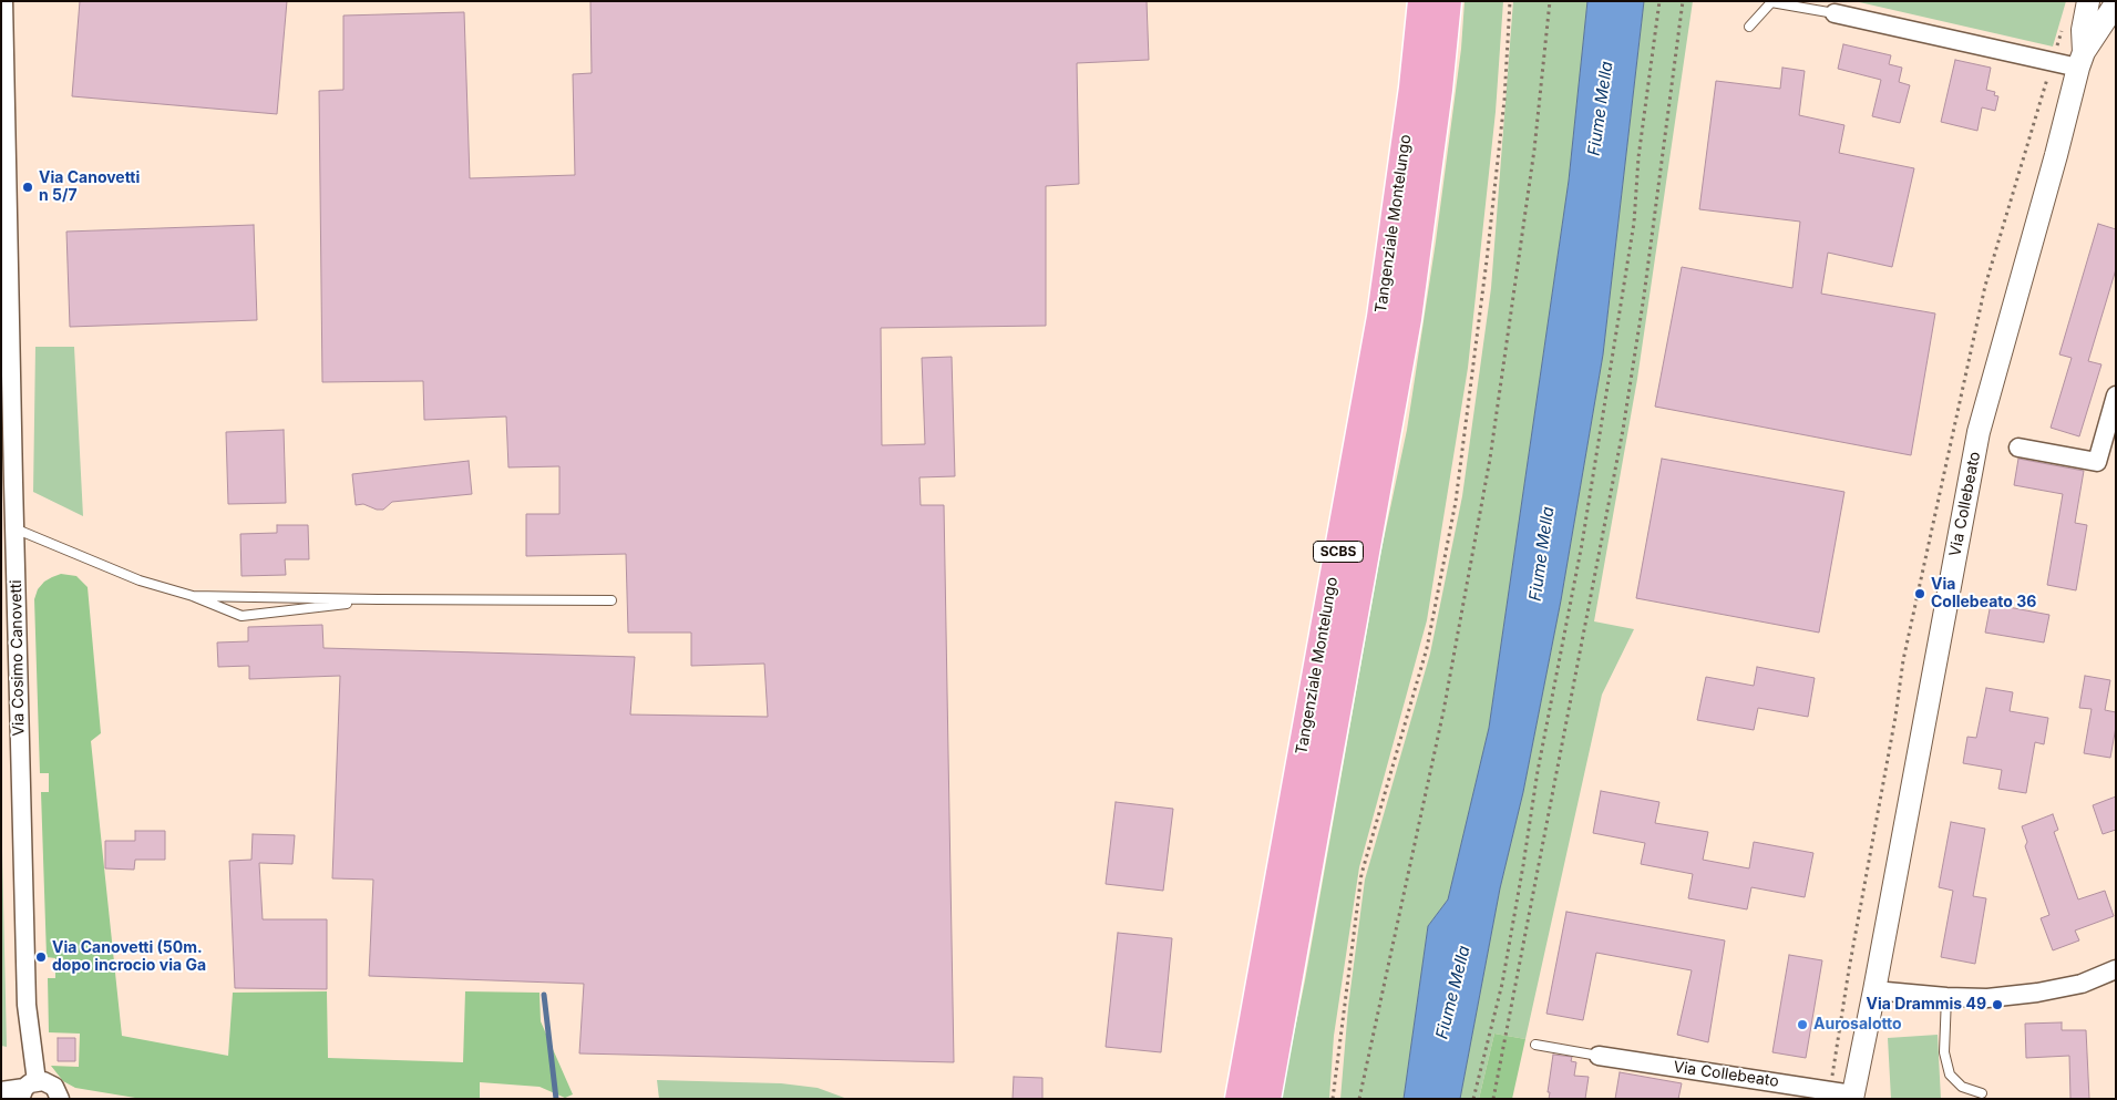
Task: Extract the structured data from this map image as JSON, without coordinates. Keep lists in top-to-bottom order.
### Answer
{
  "streets": {
    "highway": ["Tangenziale Montelungo", "SCBS"],
    "street": ["Via Collebeato", "Via Cosimo Canovetti"]
  },
  "water": ["Fiume Mella"],
  "places": [
    "Via Canovetti n 5/7",
    "Via Collebeato 36",
    "Via Canovetti (50m. dopo incrocio via Ga",
    "Via Drammis 49",
    "Aurosalotto"
  ]
}
